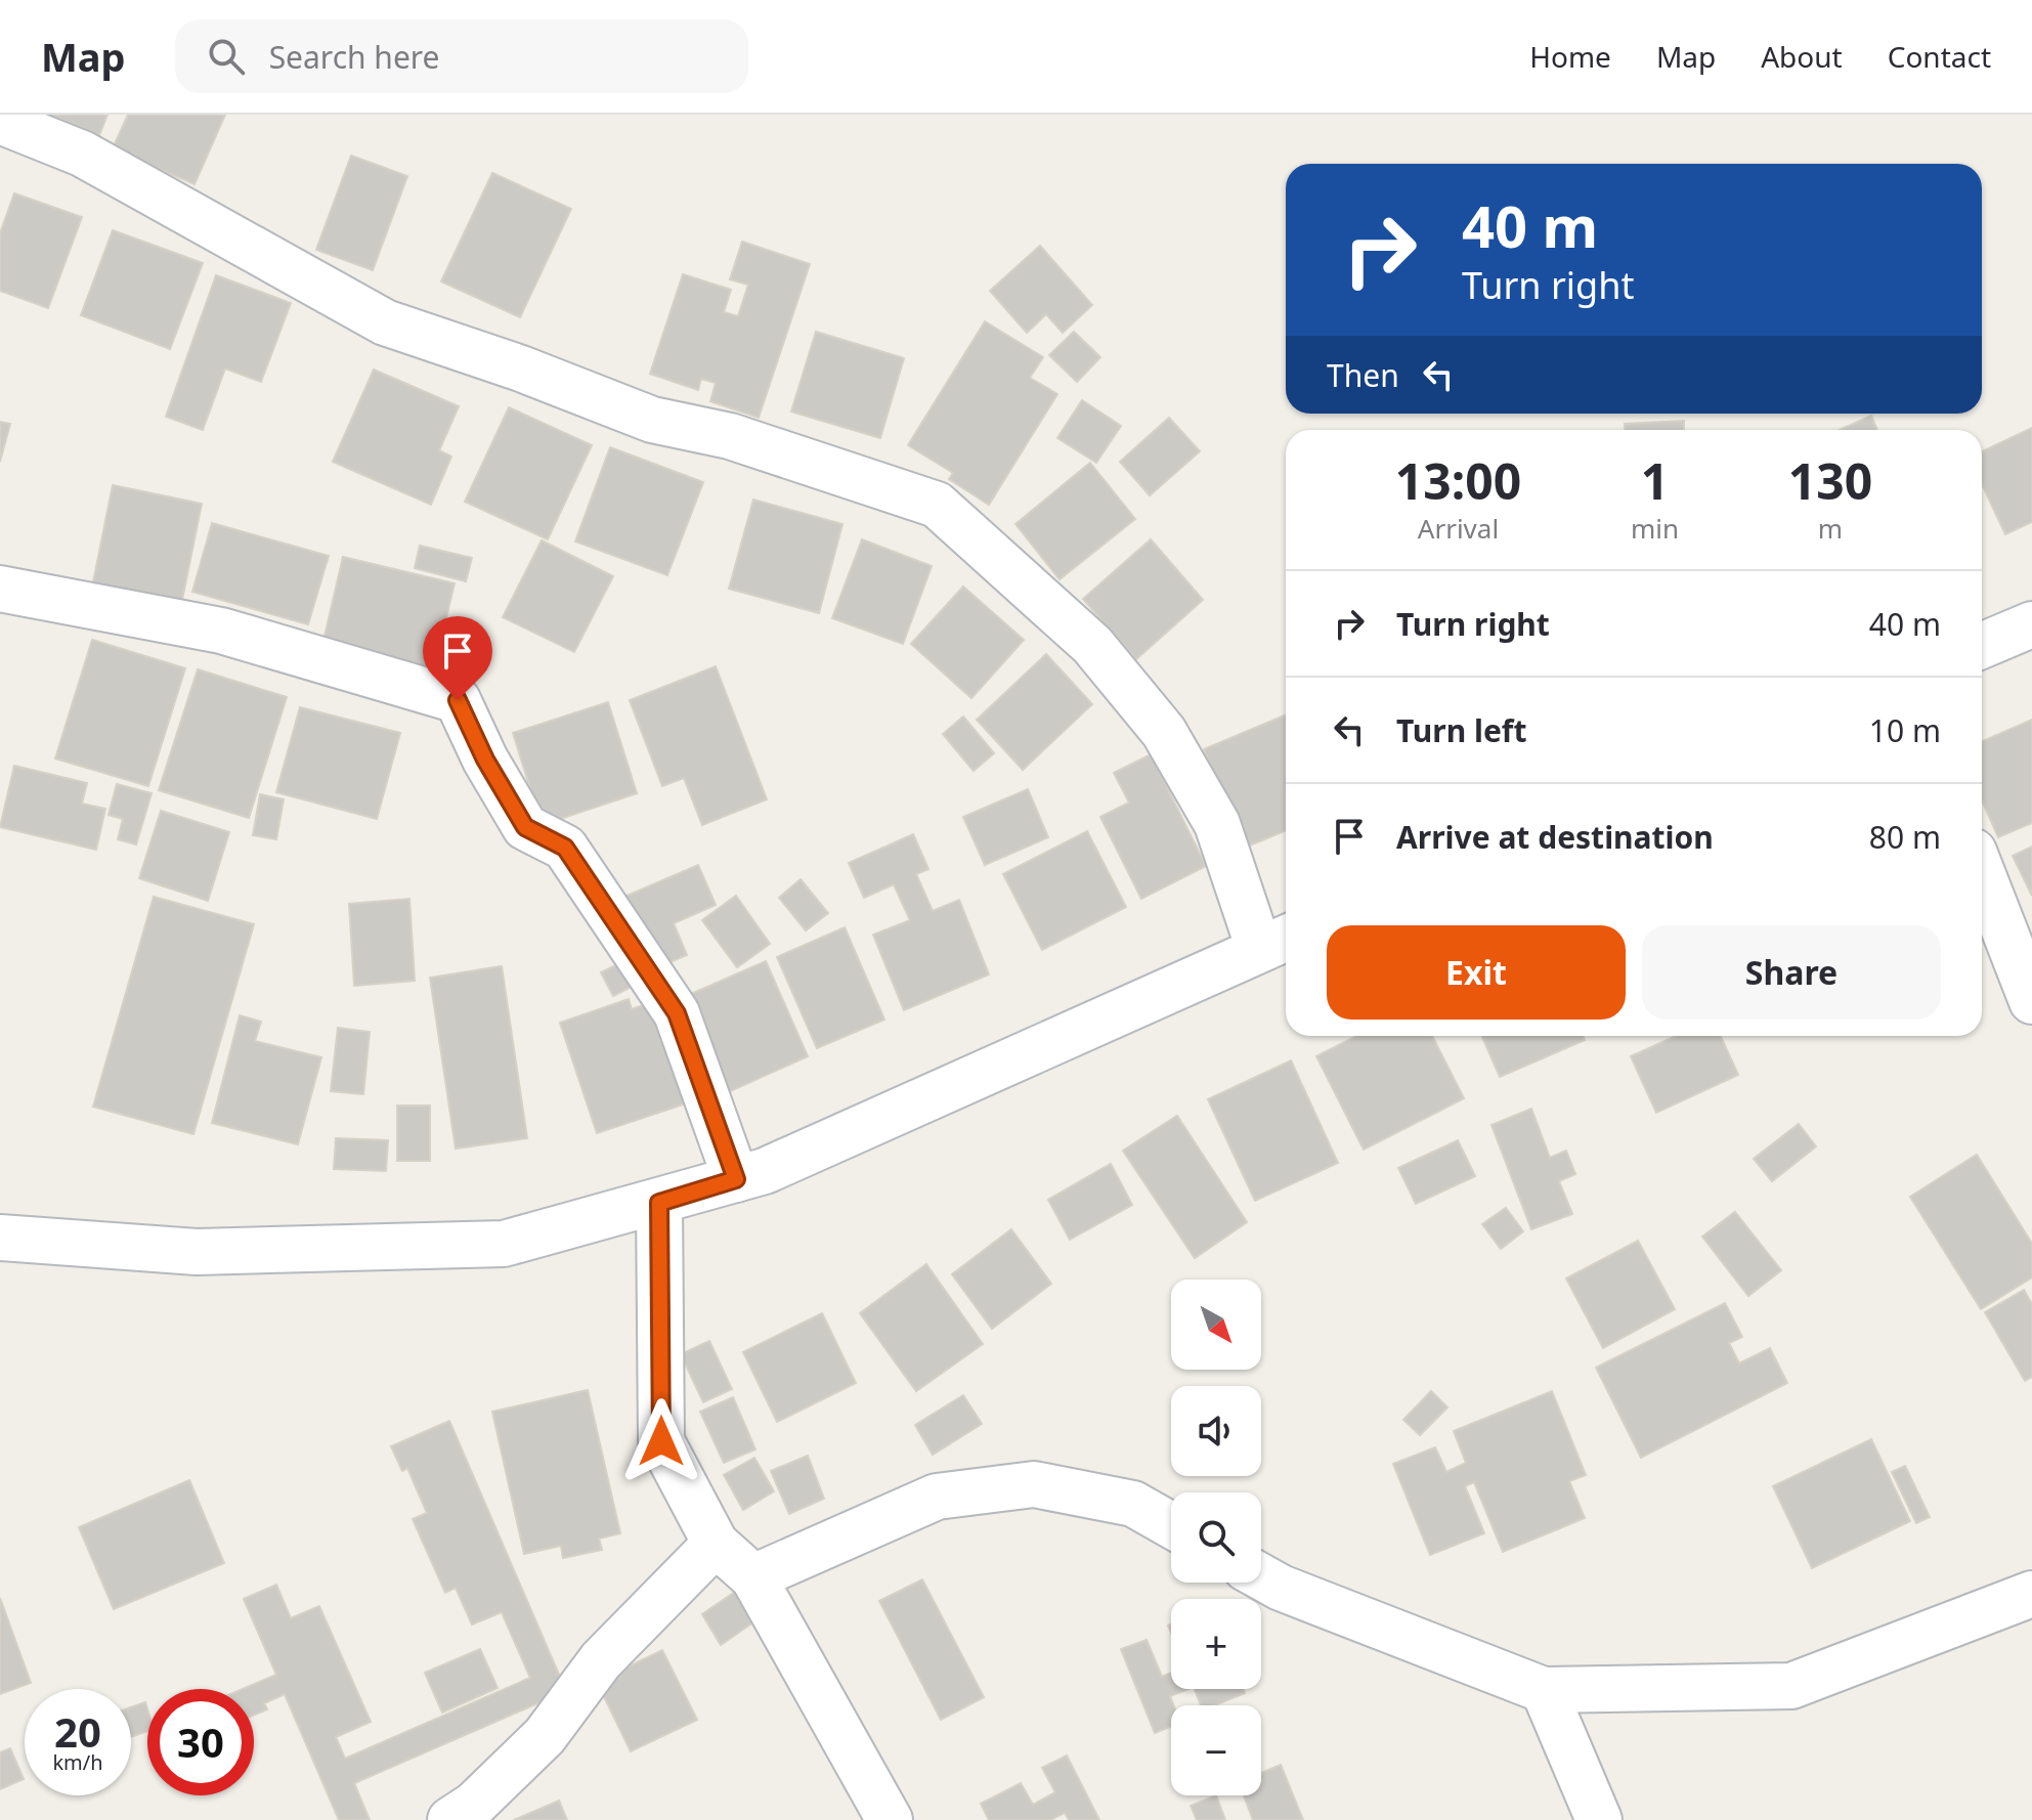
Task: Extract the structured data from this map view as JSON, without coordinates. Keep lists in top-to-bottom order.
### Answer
{
  "north": "bottom right",
  "page": {
    "header": "Map",
    "search": "Search here",
    "nav": [
      "Home",
      "Map",
      "About",
      "Contact"
    ],
    "turn": ["40 m", "Turn right"],
    "then": "Then",
    "eta": [
      "13:00",
      "Arrival",
      "1",
      "min",
      "130",
      "m"
    ],
    "list": [
      {
        "name": "Turn right",
        "value": "40 m"
      },
      {
        "name": "Turn left",
        "value": "10 m"
      },
      {
        "name": "Arrive at destination",
        "value": "80 m"
      }
    ],
    "buttons": ["Exit", "Share"],
    "map_buttons": ["+", "−"],
    "speed": "20 km/h",
    "limit": "30"
  }
}
